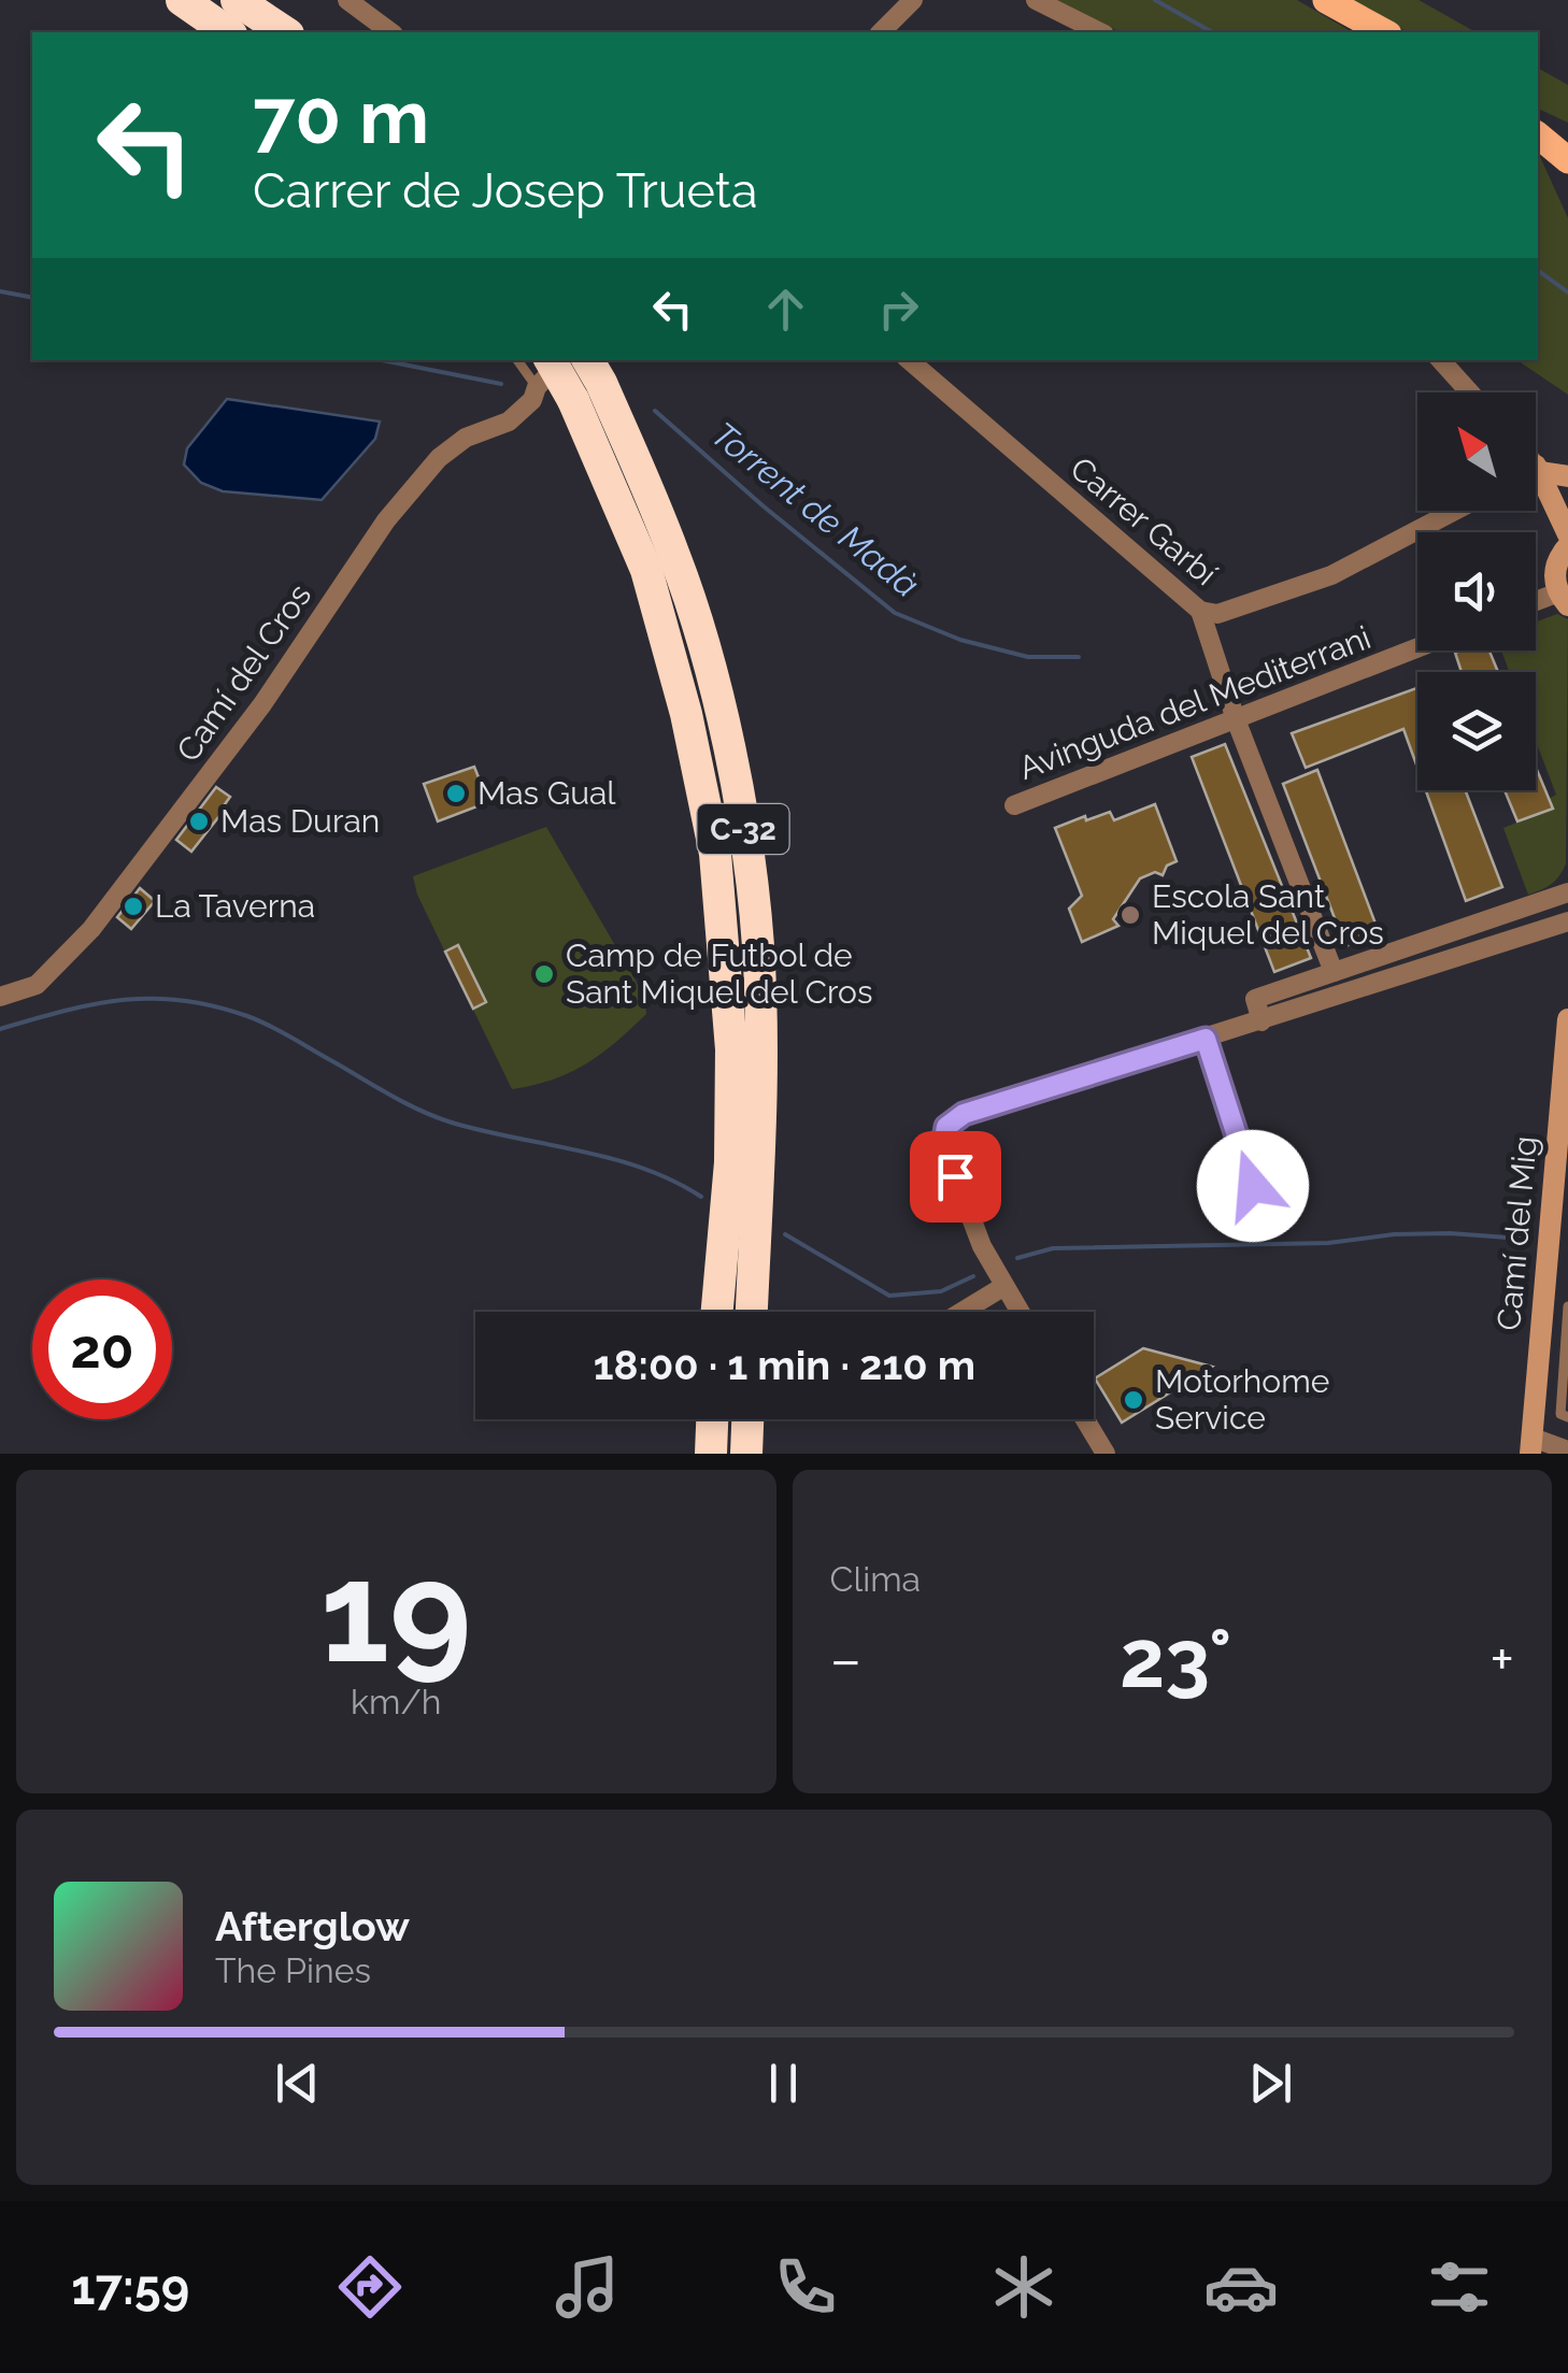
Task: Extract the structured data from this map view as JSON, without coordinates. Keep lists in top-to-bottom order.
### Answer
{
  "streets": {
    "highway": ["C-32"],
    "street": [
      "Carrer Garbí",
      "Camí del Cros",
      "Avinguda del Mediterrani",
      "Camí del Mig"
    ]
  },
  "crossings": [
    ["Camí del Cros", "C-32"]
  ],
  "water": ["Torrent de Madà"],
  "places": [
    "Mas Gual",
    "Mas Duran",
    "La Taverna",
    "Escola Sant Miquel del Cros",
    "Camp de Futbol de Sant Miquel del Cros",
    "Motorhome Service"
  ],
  "north": "top left",
  "page": {
    "turn": ["70 m", "Carrer de Josep Trueta"],
    "limit": "20",
    "trip": "18:00 · 1 min · 210 m",
    "tile": [
      ["19", "km/h"],
      "Clima"
    ],
    "heat": ["−", "23°", "+"],
    "song": ["Afterglow", "The Pines"],
    "tabs": "17:59"
  }
}
